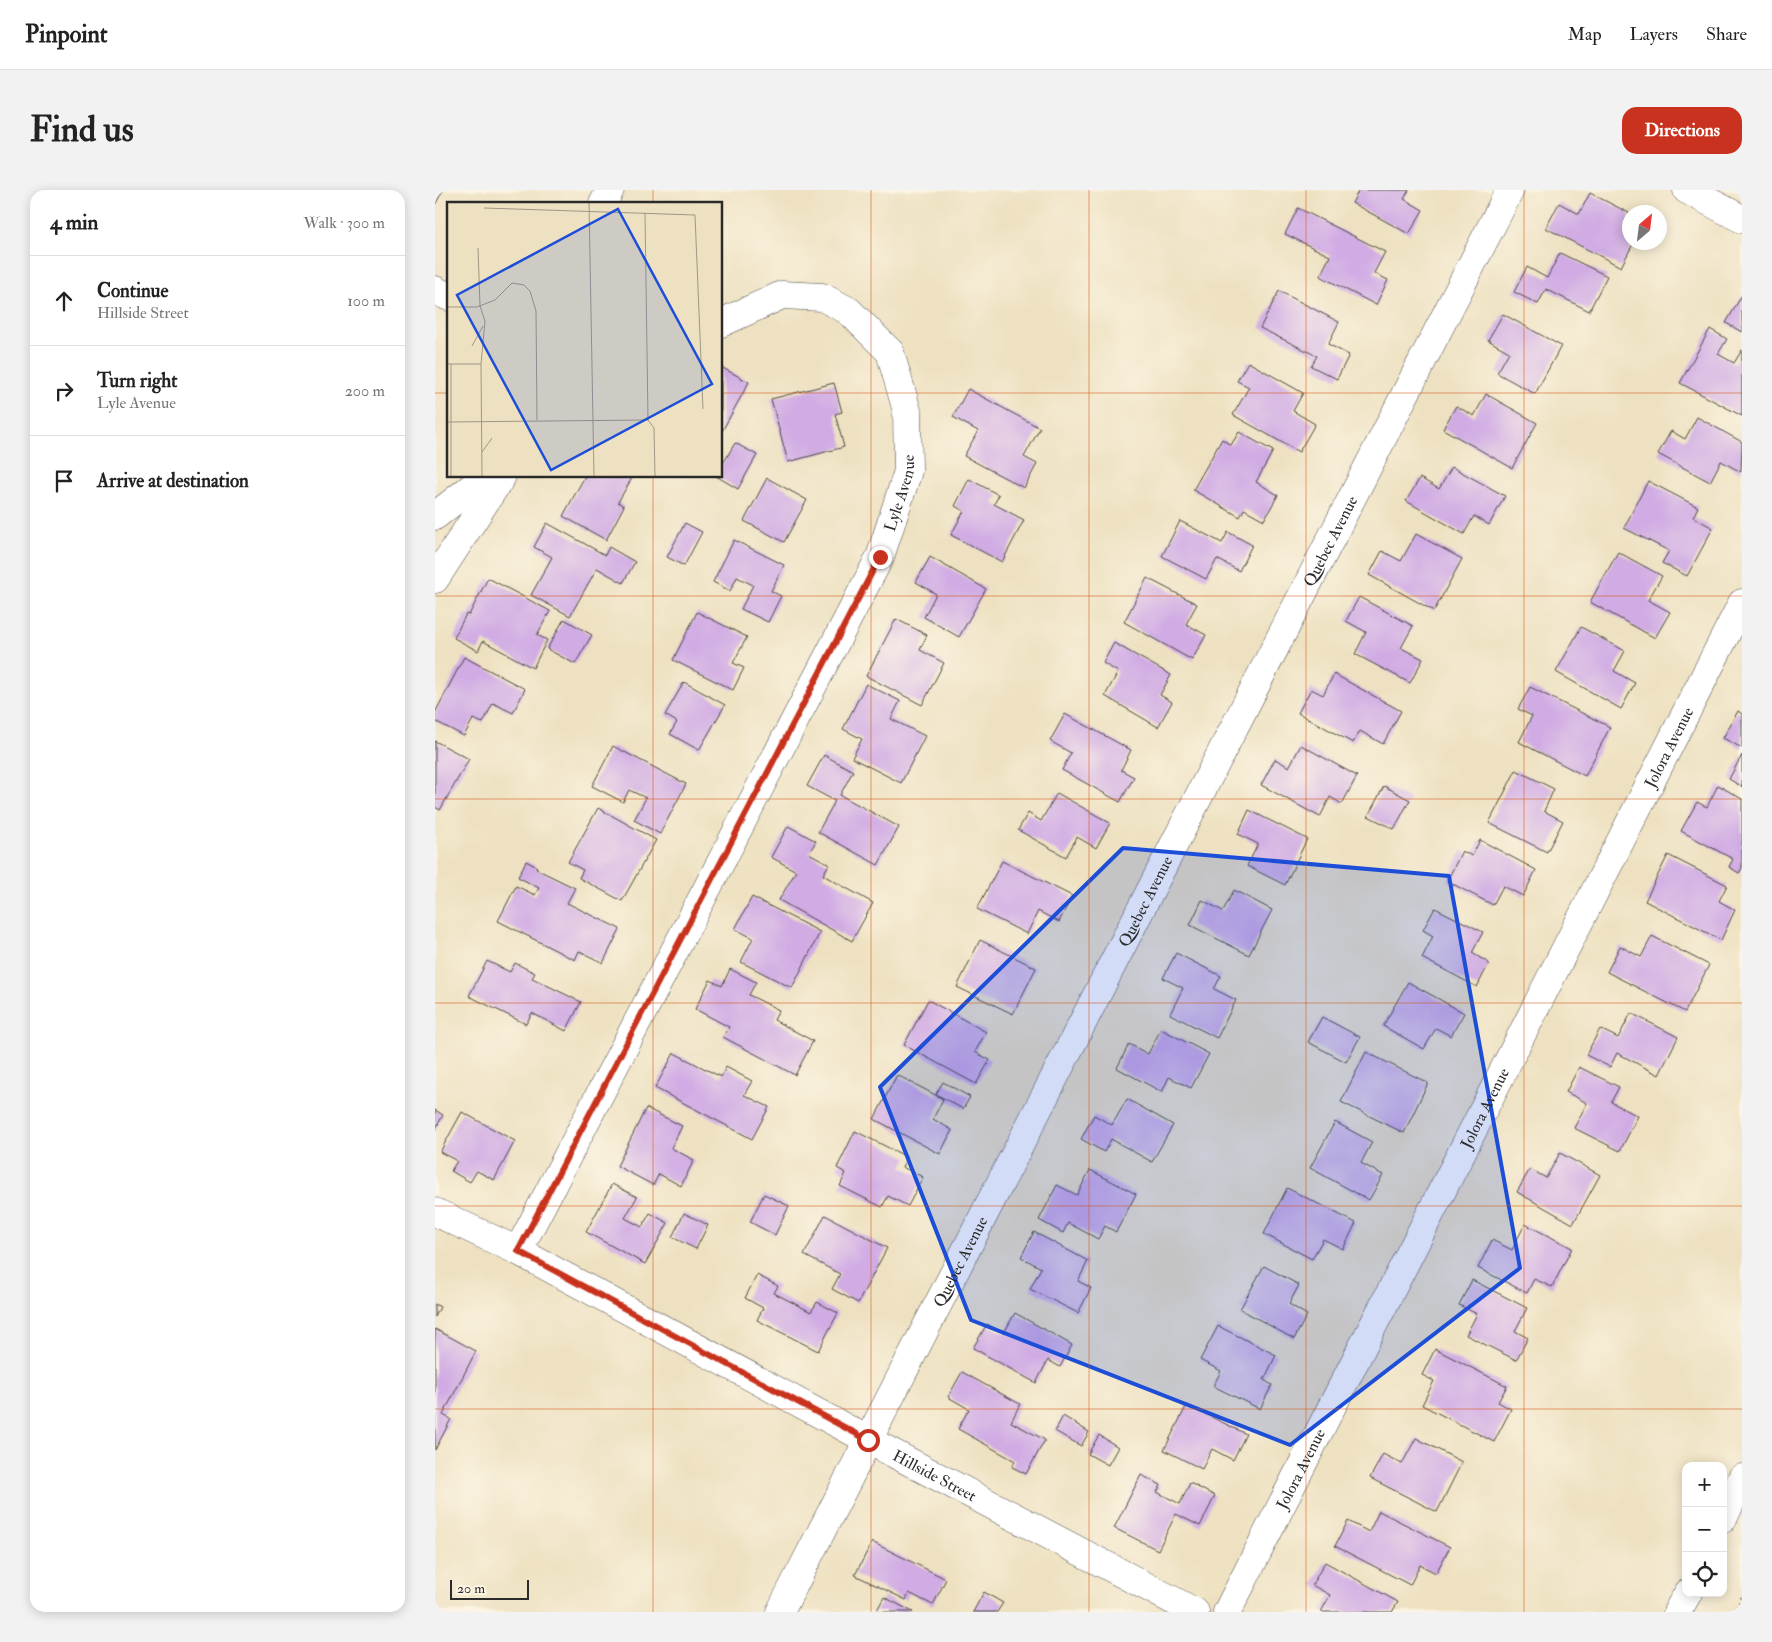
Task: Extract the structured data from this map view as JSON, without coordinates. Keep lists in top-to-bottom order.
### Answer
{
  "streets": {
    "street": [
      "Lyle Avenue",
      "Quebec Avenue",
      "Jolora Avenue",
      "Hillside Street"
    ]
  },
  "crossings": [
    ["Lyle Avenue", "Hillside Street"],
    ["Quebec Avenue", "Hillside Street"]
  ],
  "scale_bar": "20 m",
  "north": "top right",
  "page": {
    "header": "Pinpoint",
    "nav": ["Map", "Layers", "Share"],
    "buttons": "Directions",
    "title": "Find us",
    "heading": ["4 min", "Walk · 300 m"],
    "list": [
      ["Continue", "Hillside Street", "100 m"],
      ["Turn right", "Lyle Avenue", "200 m"],
      "Arrive at destination"
    ],
    "map_buttons": ["+", "−"],
    "scale": "20 m"
  }
}
